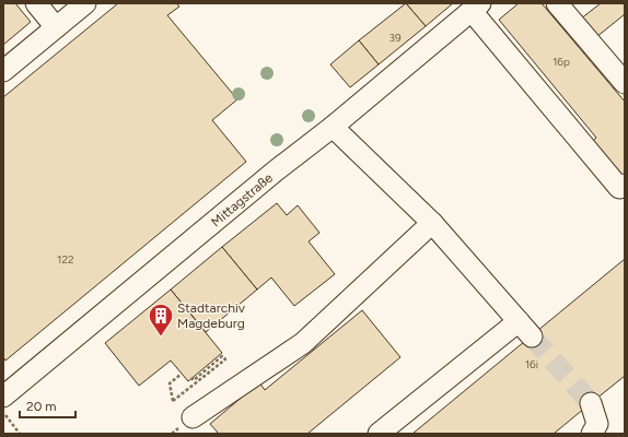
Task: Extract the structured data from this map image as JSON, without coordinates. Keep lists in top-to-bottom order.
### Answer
{
  "streets": {
    "street": ["Mittagstraße"]
  },
  "places": {
    "building": ["Stadtarchiv Magdeburg"]
  },
  "house_numbers": [
    "39",
    "16p",
    "122",
    "16i"
  ],
  "scale_bar": "20 m"
}
